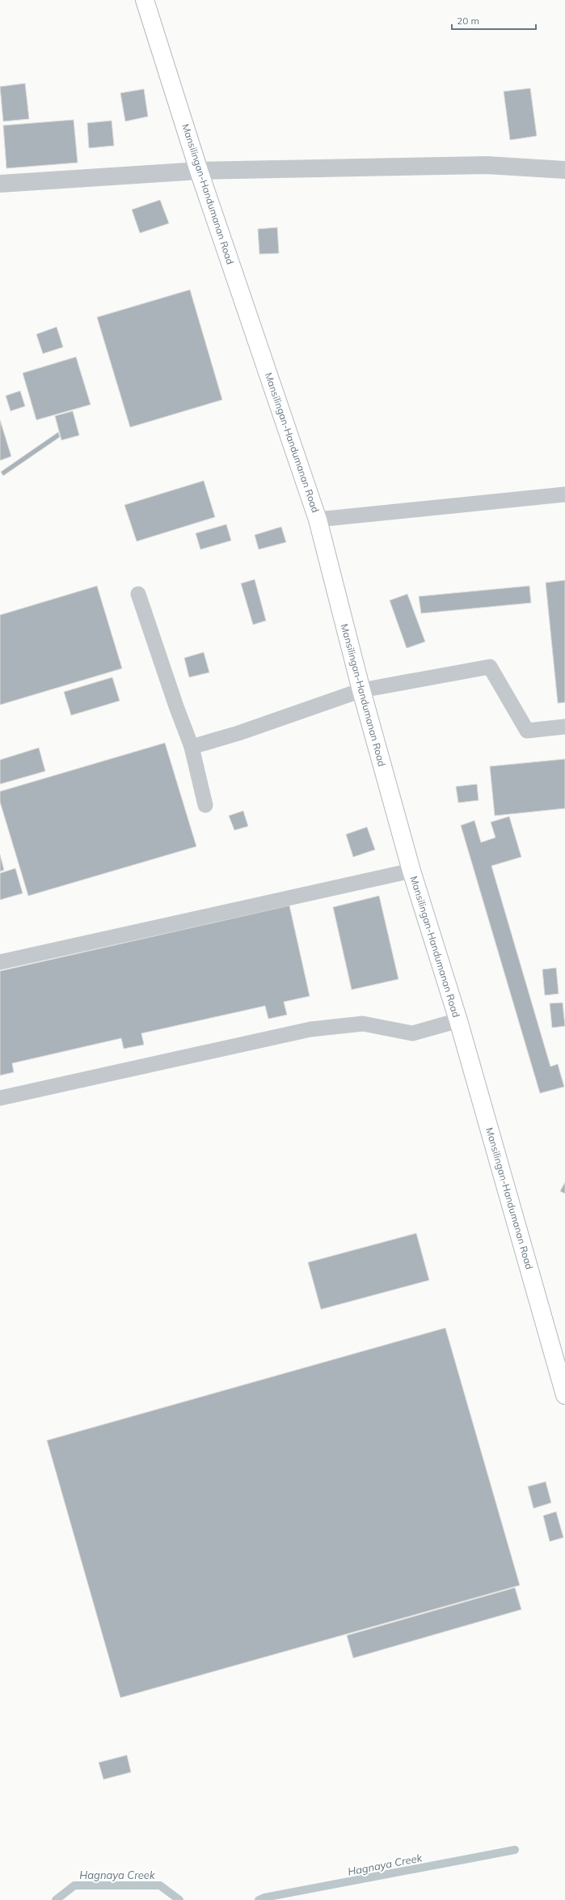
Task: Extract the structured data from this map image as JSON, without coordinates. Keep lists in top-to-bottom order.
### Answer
{
  "streets": {
    "street": ["Mansilingan-Handumanan Road"]
  },
  "water": ["Hagnaya Creek"],
  "scale_bar": "20 m"
}
